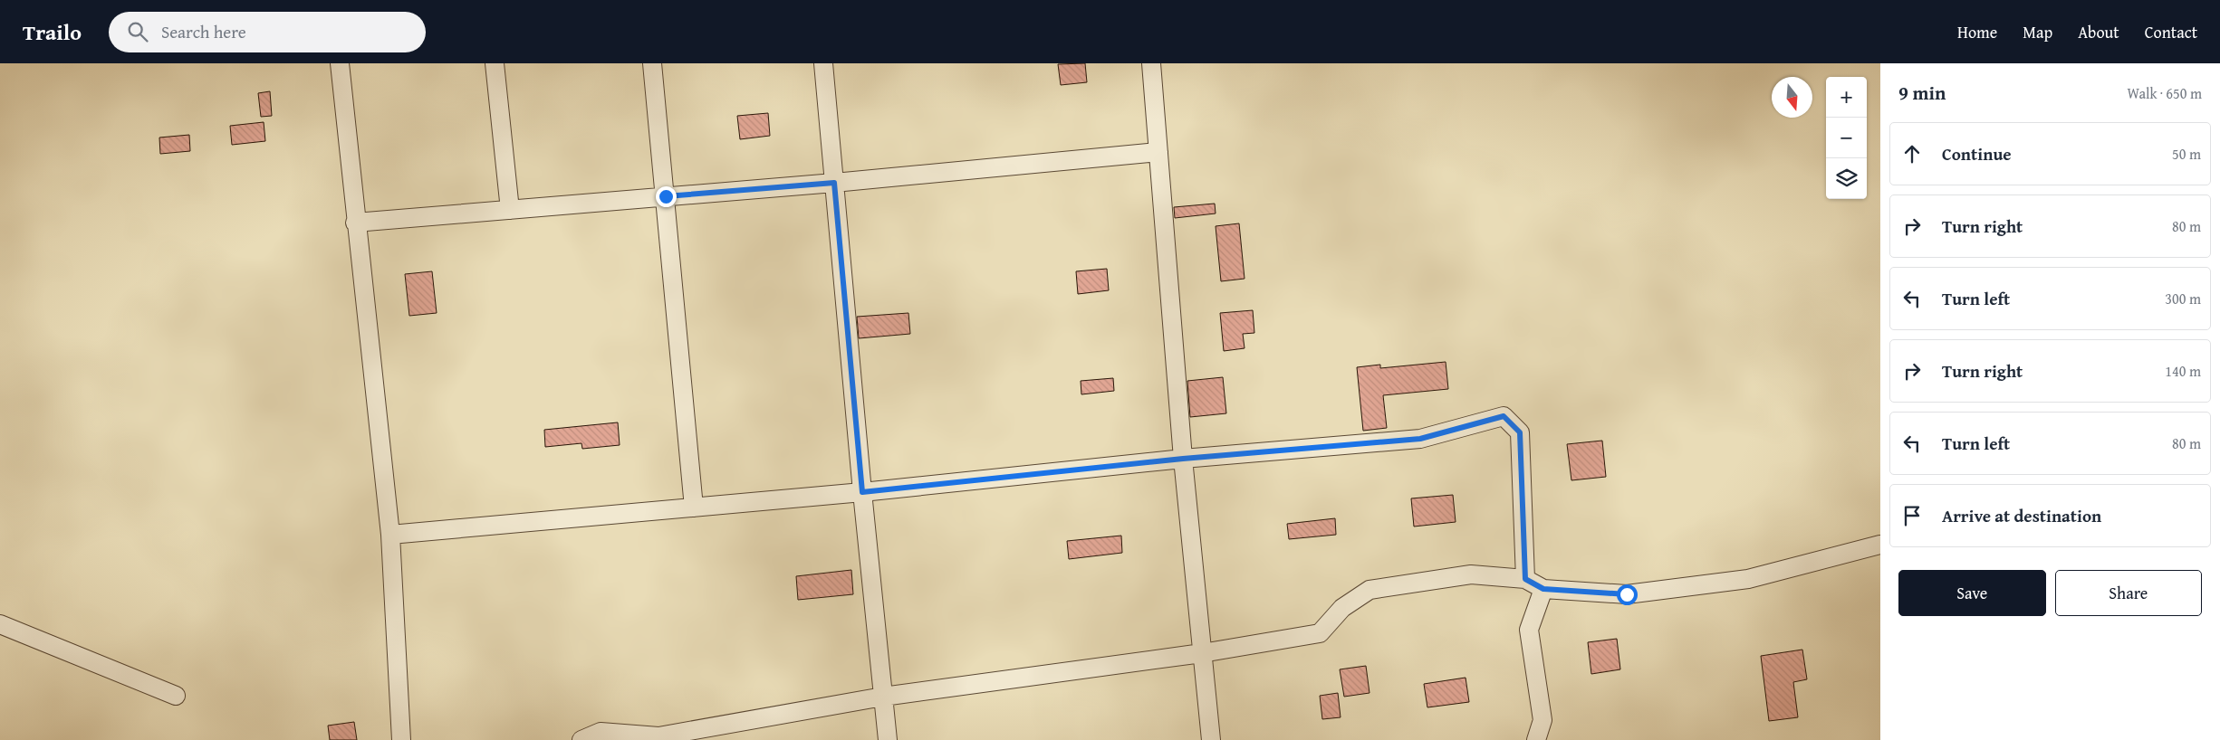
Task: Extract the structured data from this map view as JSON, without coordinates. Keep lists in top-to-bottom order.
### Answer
{
  "north": "bottom",
  "page": {
    "header": "Trailo",
    "search": "Search here",
    "nav": [
      "Home",
      "Map",
      "About",
      "Contact"
    ],
    "heading": ["9 min", "Walk · 650 m"],
    "map_buttons": ["+", "−"],
    "list": [
      ["Continue", "50 m"],
      ["Turn right", "80 m"],
      ["Turn left", "300 m"],
      ["Turn right", "140 m"],
      ["Turn left", "80 m"],
      "Arrive at destination"
    ],
    "buttons": ["Save", "Share"]
  }
}
